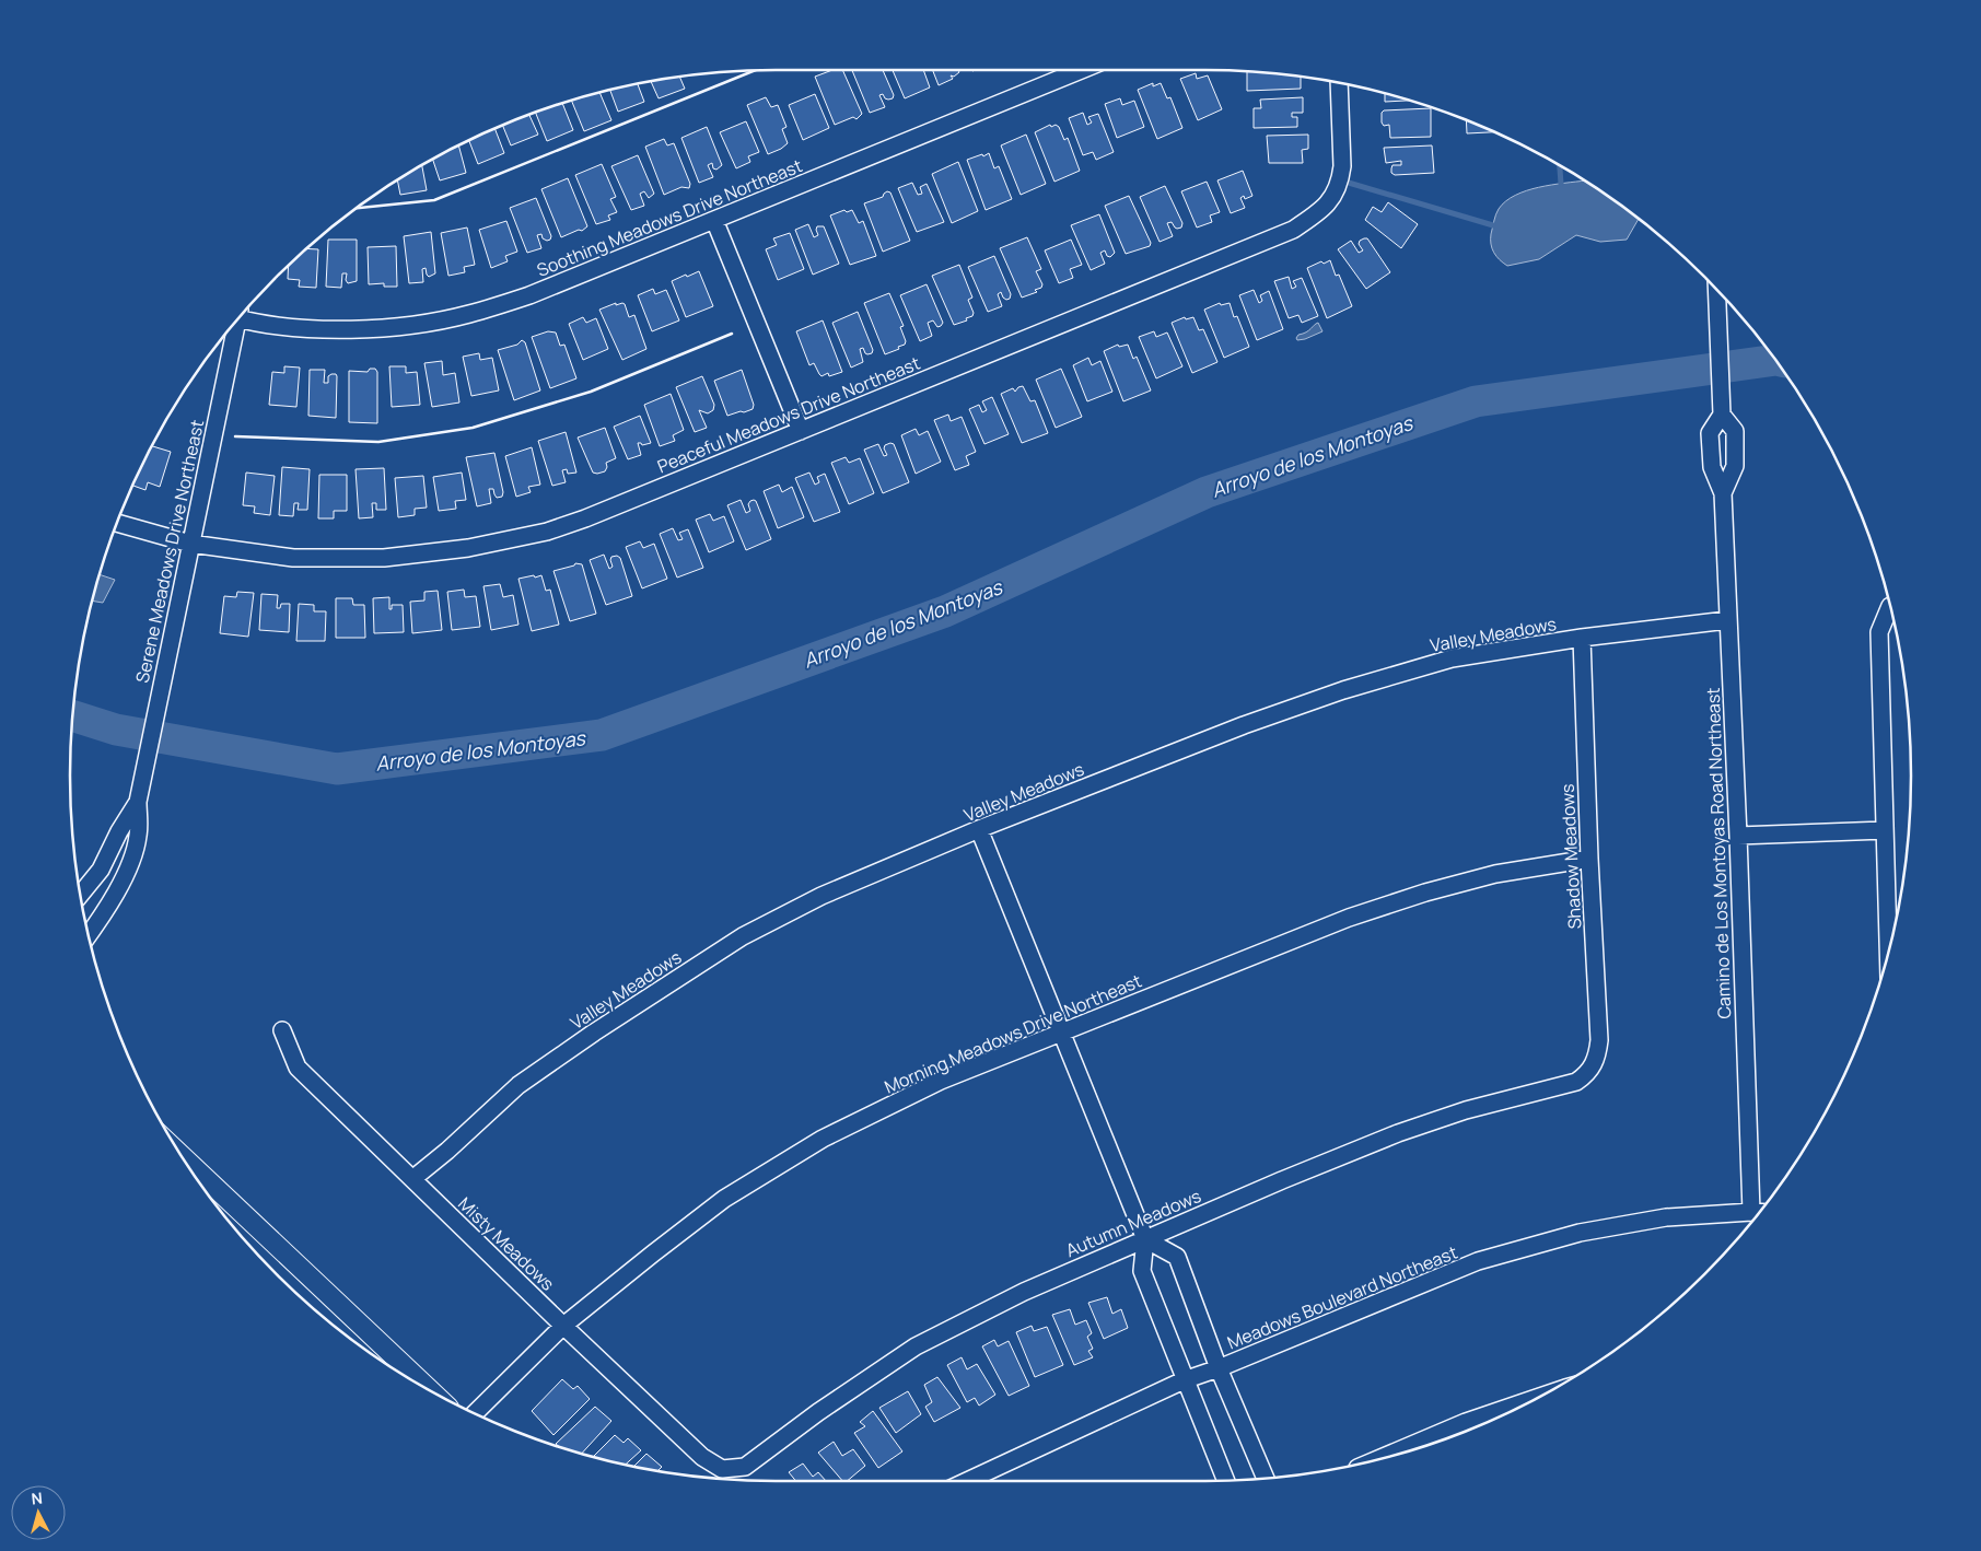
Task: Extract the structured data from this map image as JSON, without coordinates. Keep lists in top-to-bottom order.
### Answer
{
  "streets": {
    "street": [
      "Soothing Meadows Drive Northeast",
      "Peaceful Meadows Drive Northeast",
      "Serene Meadows Drive Northeast",
      "Valley Meadows",
      "Camino de Los Montoyas Road Northeast",
      "Shadow Meadows",
      "Morning Meadows Drive Northeast",
      "Autumn Meadows",
      "Misty Meadows",
      "Meadows Boulevard Northeast"
    ]
  },
  "crossings": [
    ["Peaceful Meadows Drive Northeast", "Serene Meadows Drive Northeast"],
    ["Valley Meadows", "Camino de Los Montoyas Road Northeast"],
    ["Valley Meadows", "Shadow Meadows"],
    ["Valley Meadows", "Misty Meadows"],
    ["Camino de Los Montoyas Road Northeast", "Meadows Boulevard Northeast"],
    ["Shadow Meadows", "Morning Meadows Drive Northeast"],
    ["Shadow Meadows", "Autumn Meadows"],
    ["Morning Meadows Drive Northeast", "Misty Meadows"],
    ["Autumn Meadows", "Misty Meadows"]
  ],
  "water": ["Arroyo de los Montoyas"],
  "north": "top"
}
